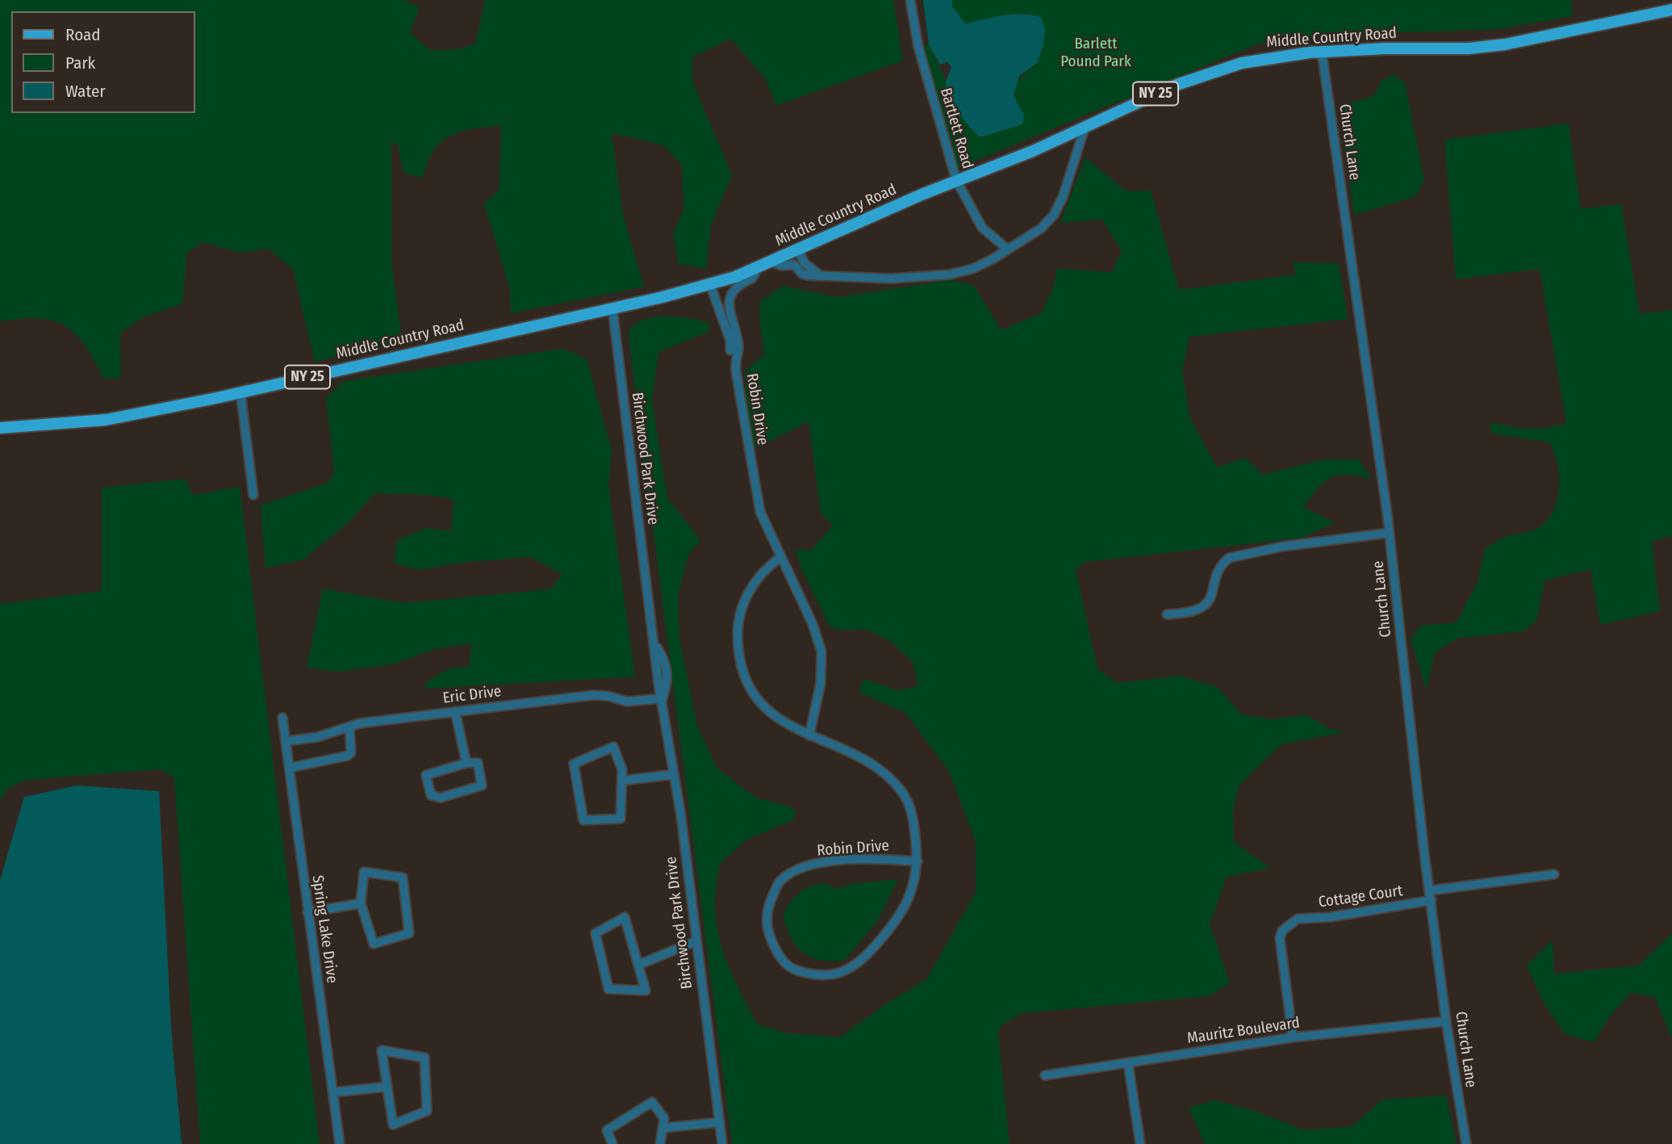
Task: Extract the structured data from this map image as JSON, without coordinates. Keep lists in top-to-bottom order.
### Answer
{
  "streets": {
    "main road": ["Middle Country Road", "NY 25"],
    "street": [
      "Bartlett Road",
      "Church Lane",
      "Robin Drive",
      "Birchwood Park Drive",
      "Eric Drive",
      "Cottage Court",
      "Spring Lake Drive",
      "Mauritz Boulevard"
    ]
  },
  "crossings": [
    ["Middle Country Road", "Bartlett Road"],
    ["Middle Country Road", "Church Lane"],
    ["Middle Country Road", "Robin Drive"],
    ["Middle Country Road", "Birchwood Park Drive"],
    ["Church Lane", "Cottage Court"],
    ["Church Lane", "Mauritz Boulevard"],
    ["Birchwood Park Drive", "Eric Drive"],
    ["Eric Drive", "Spring Lake Drive"],
    ["Cottage Court", "Mauritz Boulevard"]
  ],
  "parks": ["Barlett Pound Park"],
  "legend": ["Road", "Park", "Water"]
}
